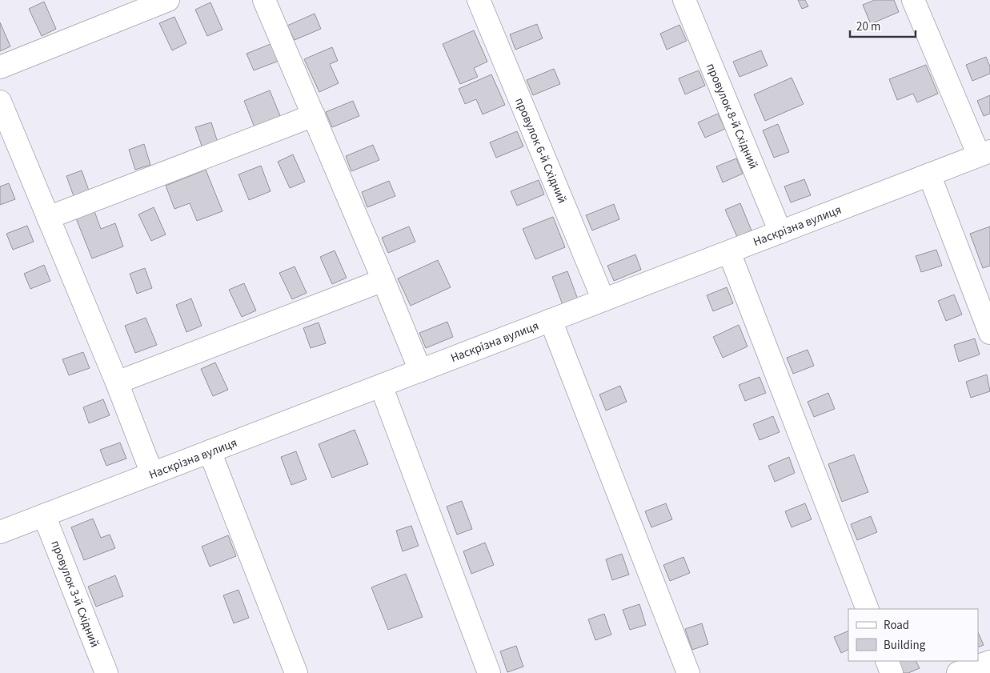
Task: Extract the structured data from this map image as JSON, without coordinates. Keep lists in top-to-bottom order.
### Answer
{
  "streets": {
    "street": [
      "провулок 8-й Східний",
      "провулок 6-й Східний",
      "Наскрізна вулиця",
      "провулок 3-й Східний"
    ]
  },
  "crossings": [
    ["провулок 8-й Східний", "Наскрізна вулиця"],
    ["провулок 6-й Східний", "Наскрізна вулиця"],
    ["Наскрізна вулиця", "провулок 3-й Східний"]
  ],
  "legend": ["Road", "Building"],
  "scale_bar": "20 m"
}
